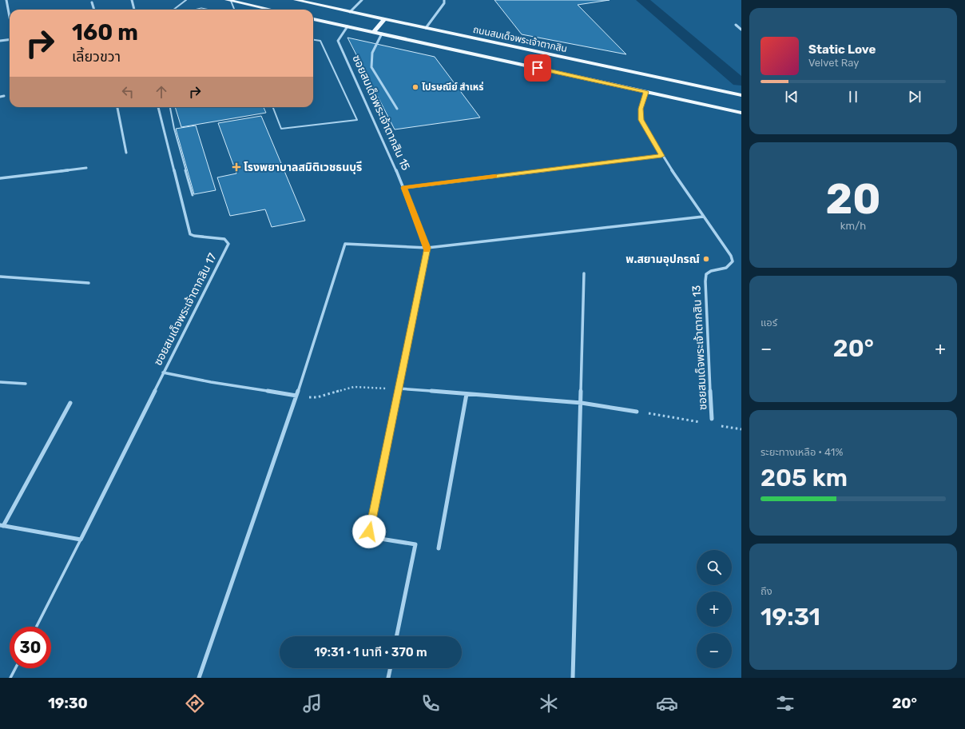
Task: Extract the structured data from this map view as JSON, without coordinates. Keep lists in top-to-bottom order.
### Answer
{
  "streets": {
    "main road": ["ถนนสมเด็จพระเจ้าตากสิน"],
    "street": ["ซอยสมเด็จพระเจ้าตากสิน 15", "ซอยสมเด็จพระเจ้าตากสิน 17", "ซอยสมเด็จพระเจ้าตากสิน 13"]
  },
  "crossings": [
    ["ถนนสมเด็จพระเจ้าตากสิน", "ซอยสมเด็จพระเจ้าตากสิน 15"],
    ["ถนนสมเด็จพระเจ้าตากสิน", "ซอยสมเด็จพระเจ้าตากสิน 13"]
  ],
  "places": {
    "other": ["ไปรษณีย์ สำเหร่", "พ.สยามอุปกรณ์"],
    "health": ["โรงพยาบาลสมิติเวชธนบุรี"]
  },
  "page": {
    "turn": ["160 m", "เลี้ยวขวา"],
    "song": ["Static Love", "Velvet Ray"],
    "tile": [
      ["20", "km/h"],
      "แอร์",
      ["ระยะทางเหลือ · 41%", "205 km"],
      ["ถึง", "19:31"]
    ],
    "heat": ["−", "20°", "+"],
    "map_buttons": ["+", "−"],
    "limit": "30",
    "trip": "19:31 · 1 นาที · 370 m",
    "tabs": ["19:30", "20°"]
  }
}
